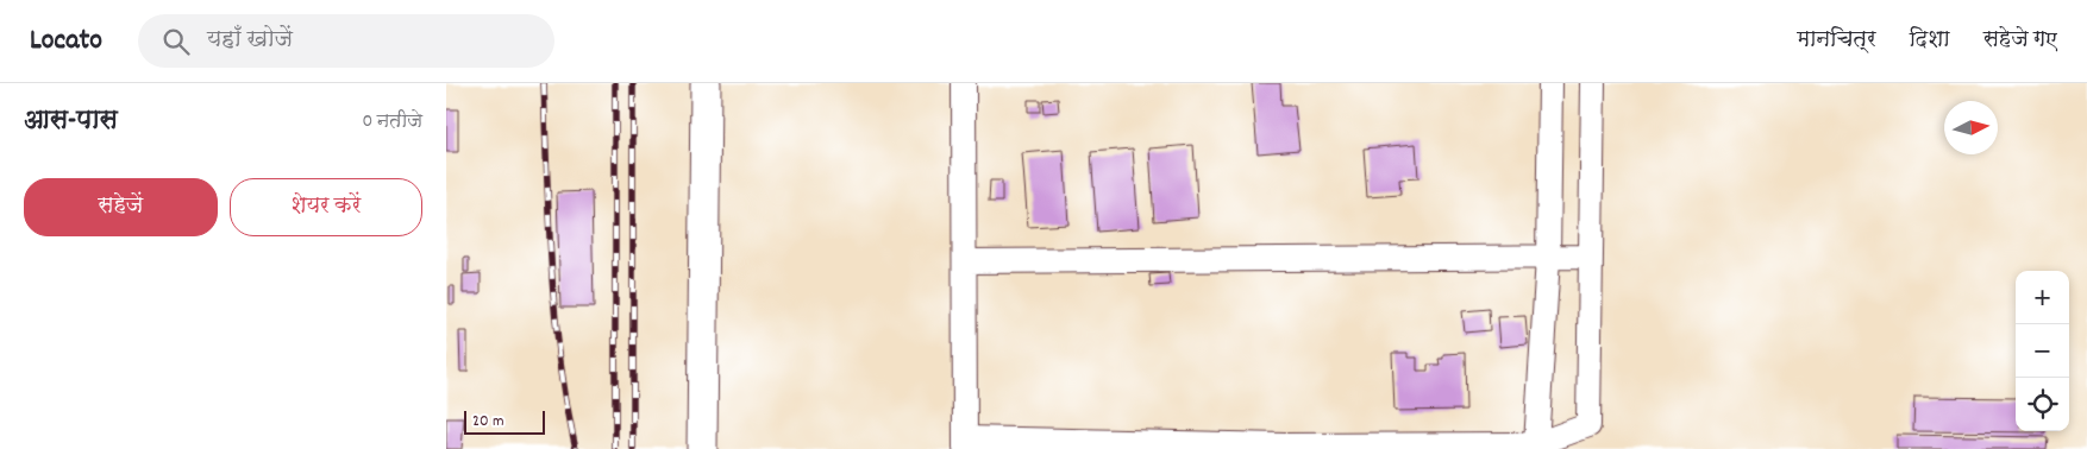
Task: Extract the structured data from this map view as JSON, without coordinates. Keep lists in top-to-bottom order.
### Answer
{
  "scale_bar": "20 m",
  "north": "right",
  "page": {
    "header": "Locato",
    "search": "यहाँ खोजें",
    "nav": ["मानचित्र", "दिशा", "सहेजे गए"],
    "heading": ["आस-पास", "0 नतीजे"],
    "buttons": ["सहेजें", "शेयर करें"],
    "map_buttons": ["+", "−"],
    "scale": "20 m"
  }
}
